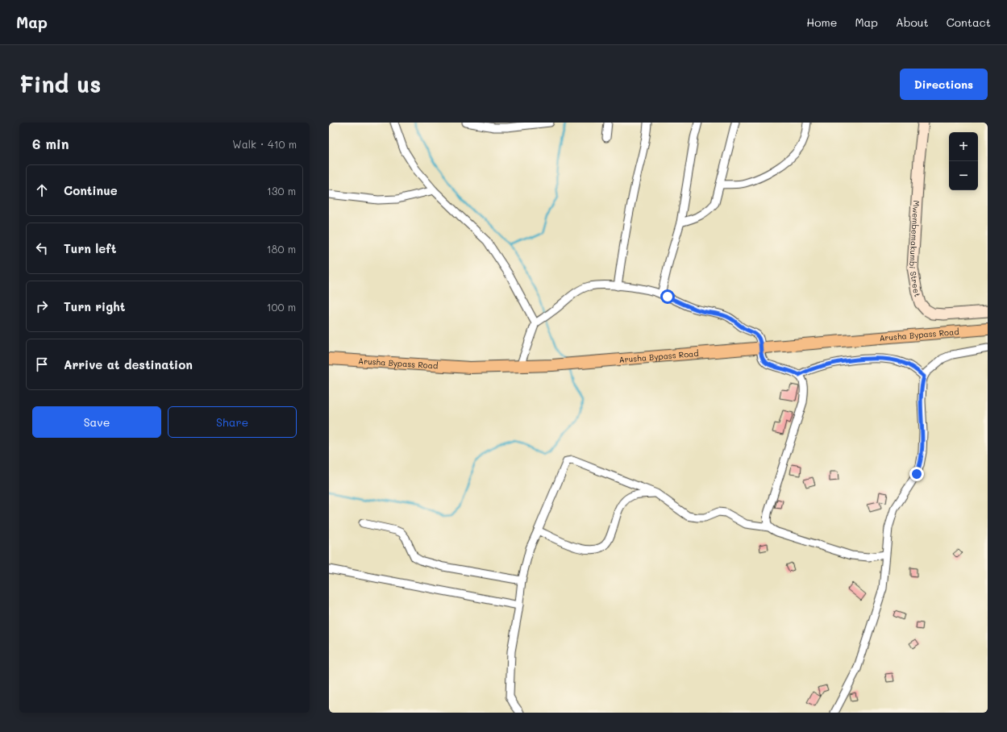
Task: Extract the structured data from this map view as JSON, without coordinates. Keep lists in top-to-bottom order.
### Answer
{
  "streets": {
    "main road": ["Arusha Bypass Road"],
    "street": ["Mwembemakumbi Street"]
  },
  "page": {
    "header": "Map",
    "nav": [
      "Home",
      "Map",
      "About",
      "Contact"
    ],
    "buttons": [
      "Directions",
      ["Save", "Share"]
    ],
    "title": "Find us",
    "heading": ["6 min", "Walk · 410 m"],
    "map_buttons": ["+", "−"],
    "list": [
      ["Continue", "130 m"],
      ["Turn left", "180 m"],
      ["Turn right", "100 m"],
      "Arrive at destination"
    ]
  }
}
